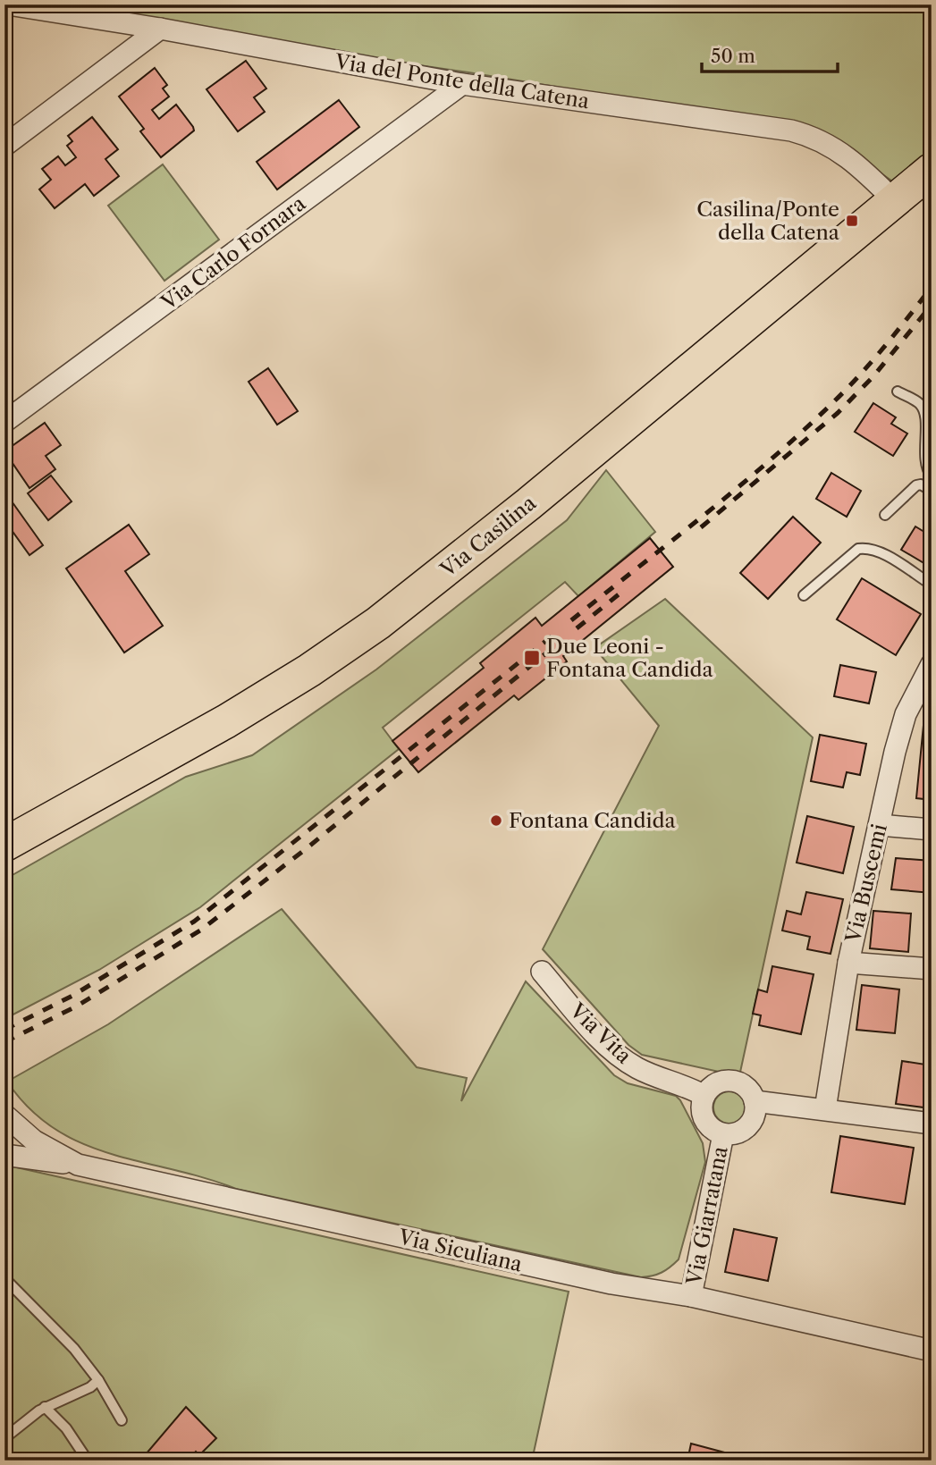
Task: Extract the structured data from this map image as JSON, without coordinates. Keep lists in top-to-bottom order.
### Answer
{
  "streets": {
    "main road": ["Via Casilina"],
    "street": [
      "Via del Ponte della Catena",
      "Via Carlo Fornara",
      "Via Buscemi",
      "Via Vita",
      "Via Giarratana",
      "Via Siculiana"
    ]
  },
  "crossings": [
    ["Via del Ponte della Catena", "Via Carlo Fornara"],
    ["Via del Ponte della Catena", "Via Casilina"],
    ["Via Vita", "Via Giarratana"],
    ["Via Giarratana", "Via Siculiana"]
  ],
  "places": {
    "transit": ["Casilina/Ponte della Catena", "Due Leoni - Fontana Candida"],
    "other": ["Fontana Candida"]
  },
  "scale_bar": "50 m"
}
